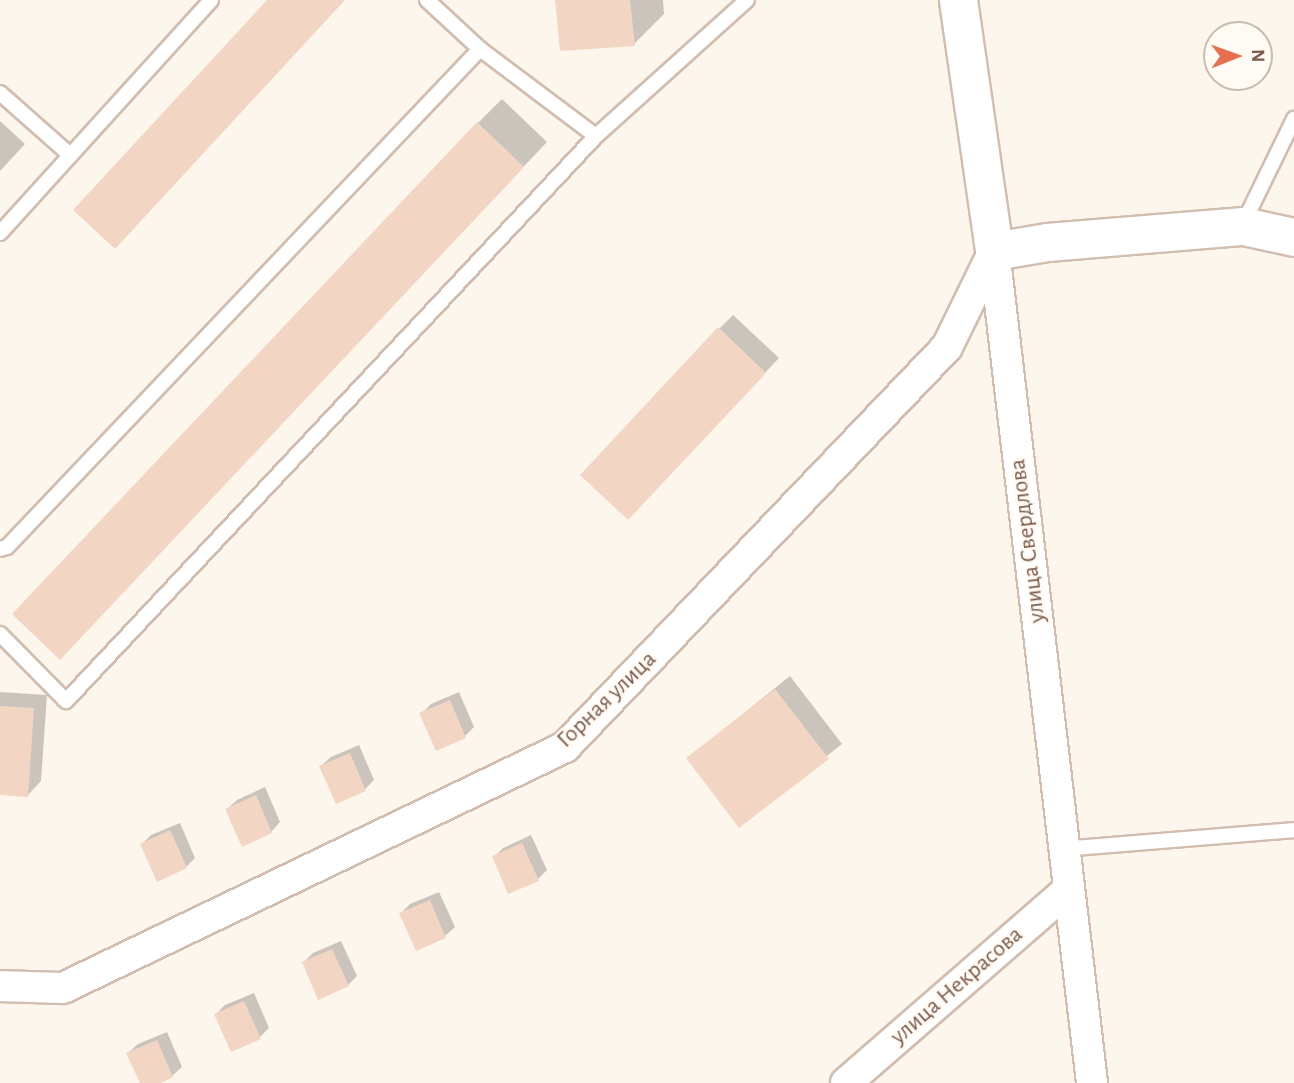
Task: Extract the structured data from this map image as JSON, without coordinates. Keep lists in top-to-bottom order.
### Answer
{
  "streets": {
    "street": ["улица Свердлова", "Горная улица", "улица Некрасова"]
  },
  "crossings": [
    ["улица Свердлова", "Горная улица"],
    ["улица Свердлова", "улица Некрасова"]
  ],
  "north": "right"
}
